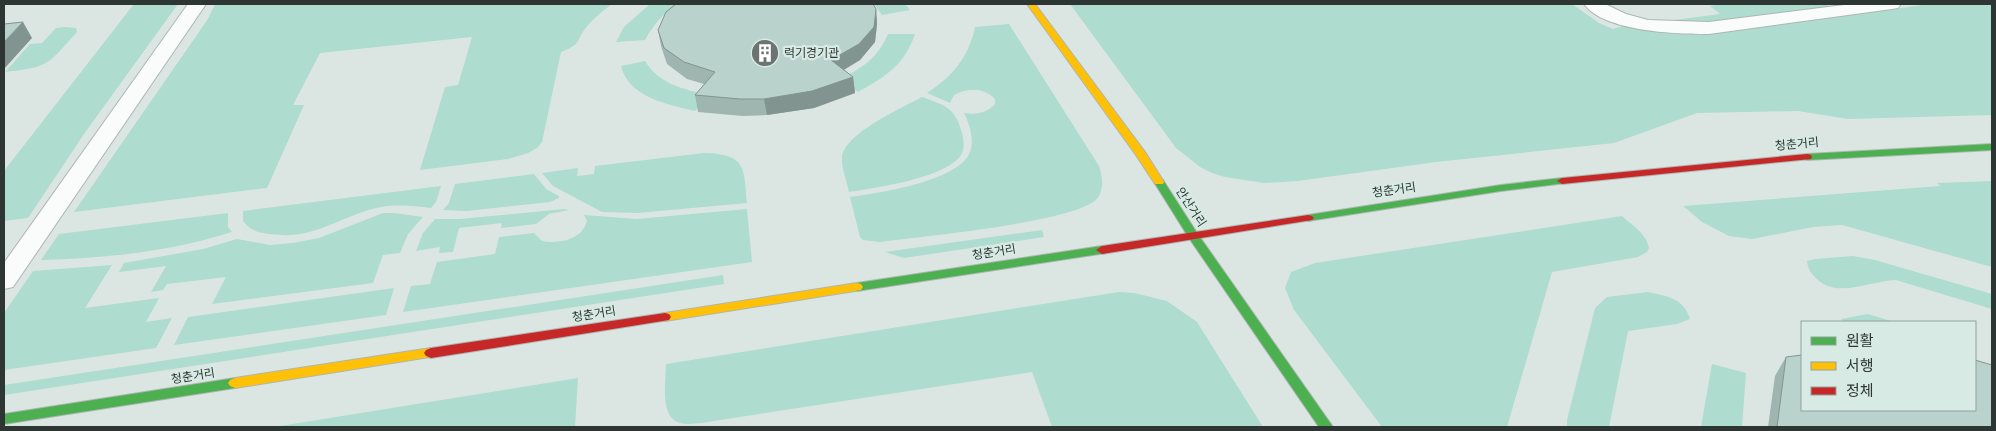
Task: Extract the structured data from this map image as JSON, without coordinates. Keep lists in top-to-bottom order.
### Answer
{
  "streets": {
    "main road": ["청춘거리", "안산거리"]
  },
  "crossings": [
    ["청춘거리", "안산거리"]
  ],
  "places": {
    "building": ["력기경기관"]
  },
  "legend": ["원활", "서행", "정체"]
}
